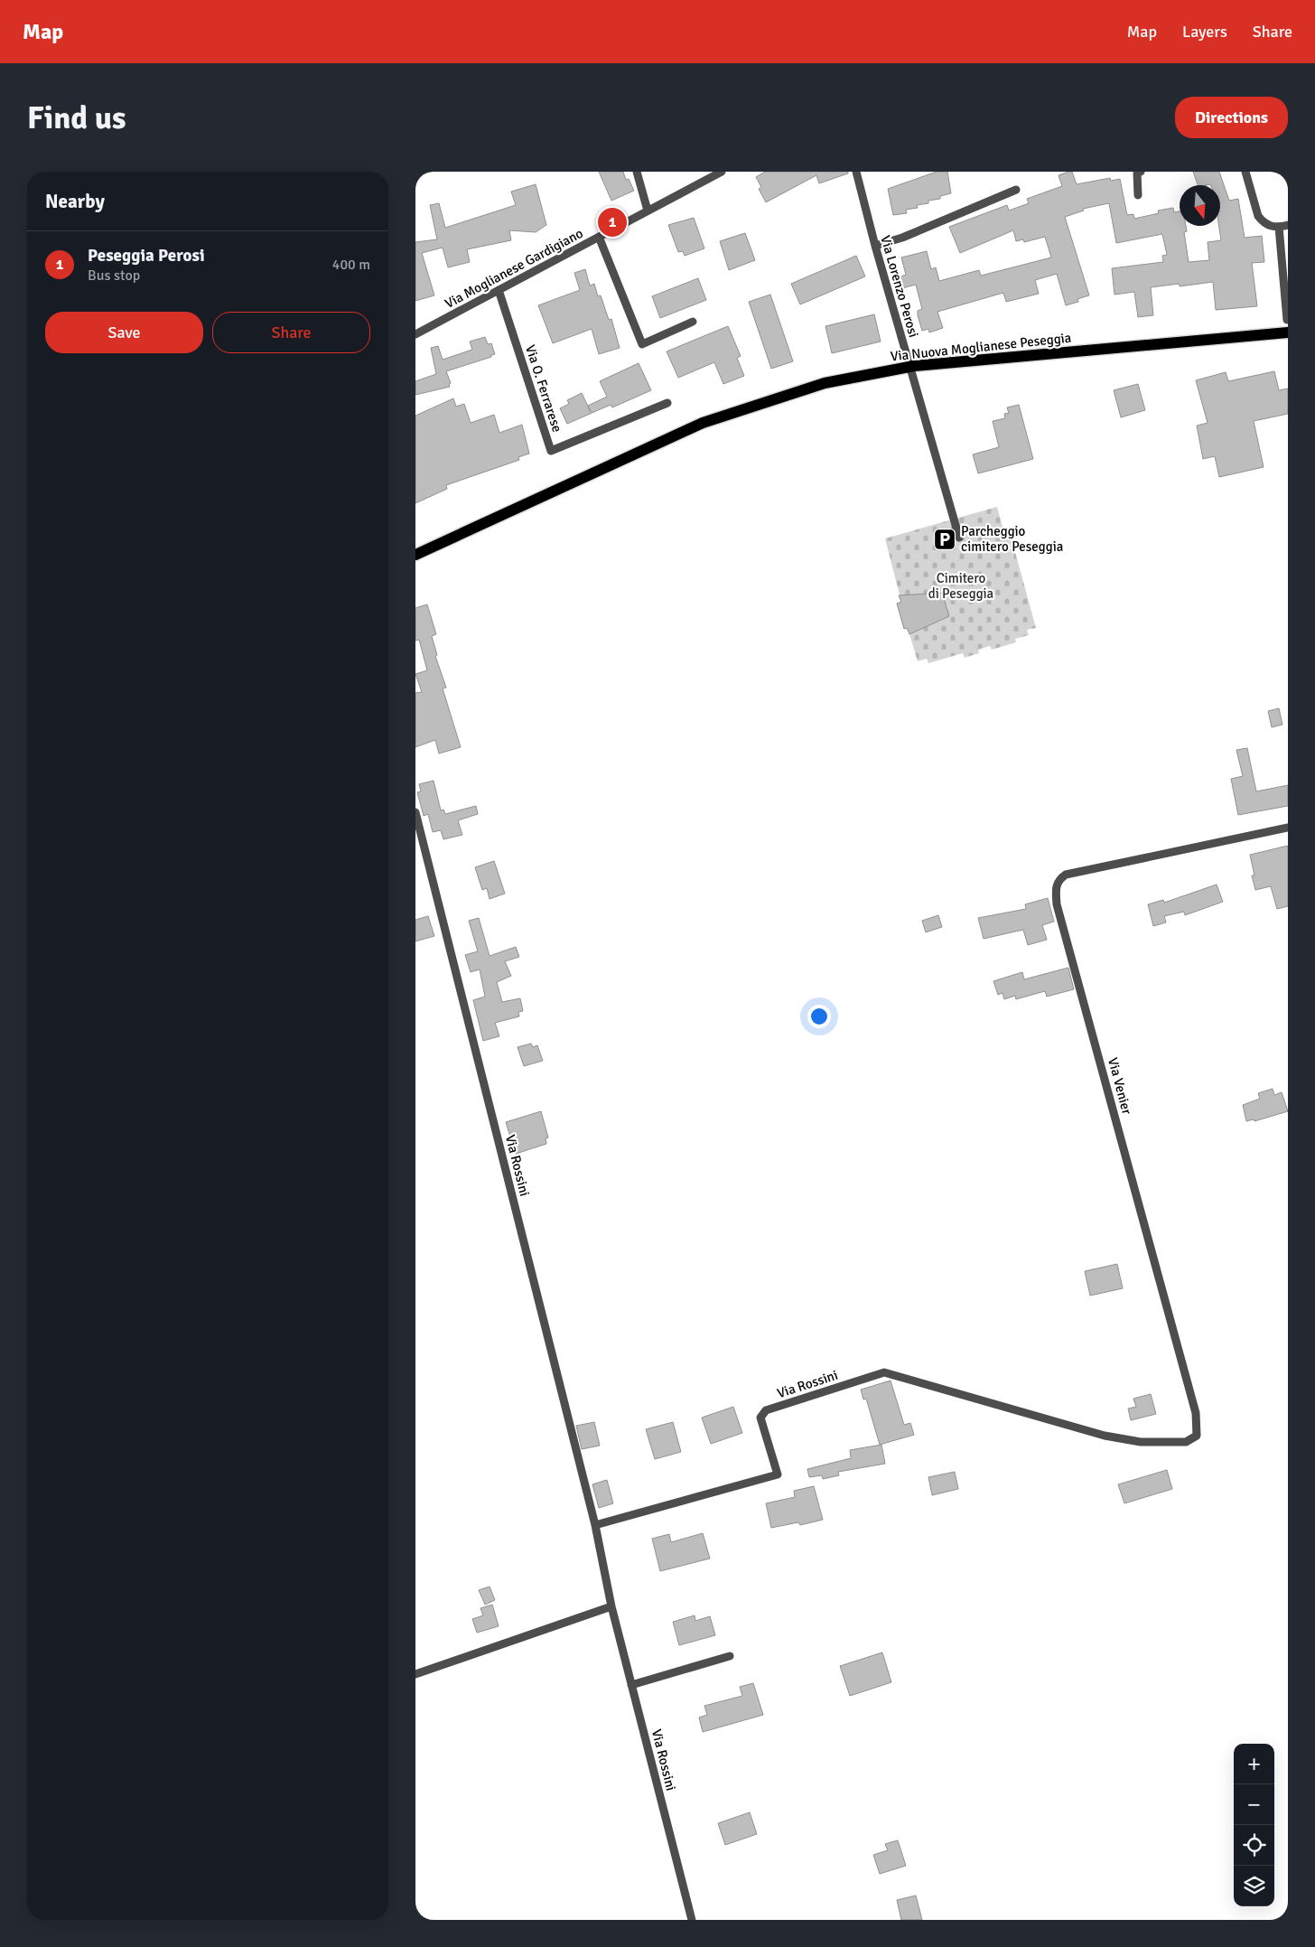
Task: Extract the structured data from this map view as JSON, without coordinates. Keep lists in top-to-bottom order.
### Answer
{
  "streets": {
    "main road": ["Via Nuova Moglianese Peseggia"],
    "street": [
      "Via Moglianese Gardigiano",
      "Via Lorenzo Perosi",
      "Via O. Ferrarese",
      "Via Venier",
      "Via Rossini"
    ]
  },
  "crossings": [
    ["Via Moglianese Gardigiano", "Via O. Ferrarese"],
    ["Via Lorenzo Perosi", "Via Nuova Moglianese Peseggia"],
    ["Via Venier", "Via Rossini"]
  ],
  "parks": ["Cimitero di Peseggia"],
  "places": {
    "parking": ["Parcheggio cimitero Peseggia"]
  },
  "north": "bottom",
  "page": {
    "header": "Map",
    "nav": ["Map", "Layers", "Share"],
    "buttons": [
      "Directions",
      ["Save", "Share"]
    ],
    "title": "Find us",
    "heading": "Nearby",
    "pins": "1",
    "list": [
      {
        "mark": "1",
        "name": "Peseggia Perosi",
        "note": "Bus stop",
        "value": "400 m"
      }
    ],
    "map_buttons": ["+", "−"]
  }
}
